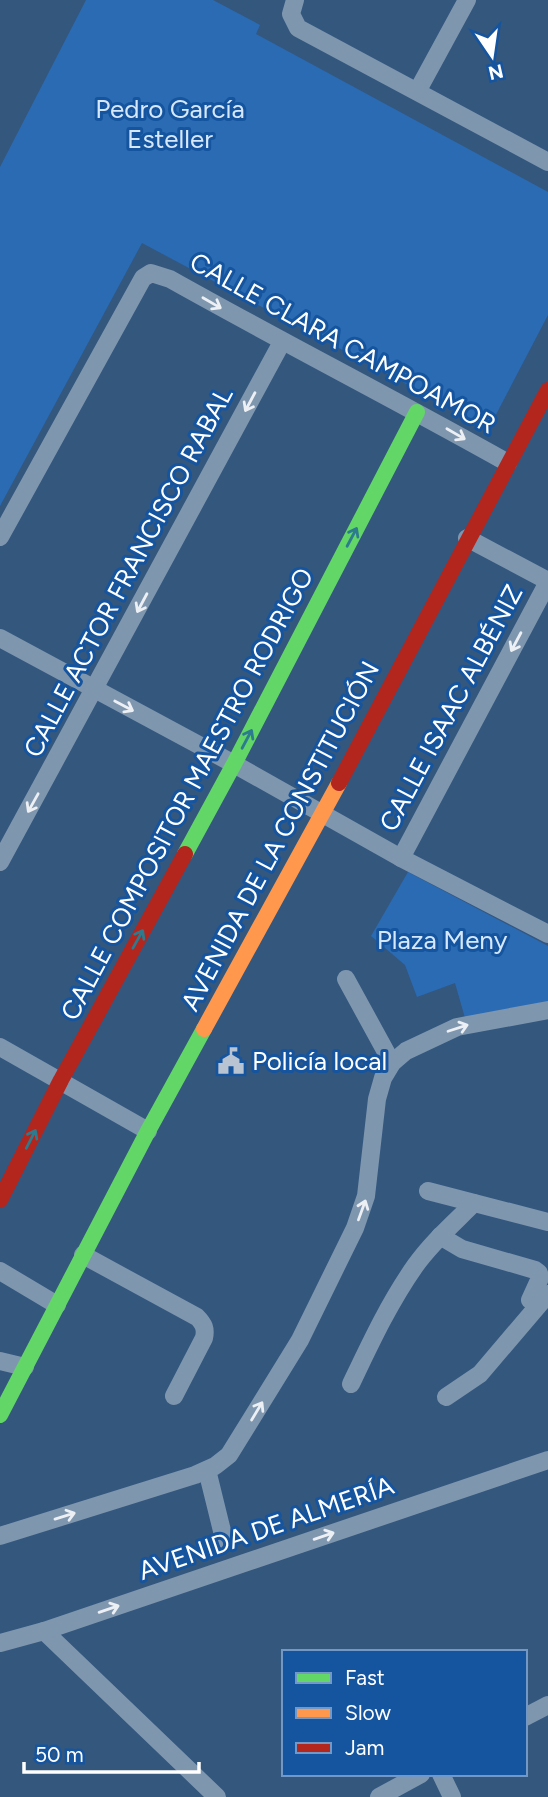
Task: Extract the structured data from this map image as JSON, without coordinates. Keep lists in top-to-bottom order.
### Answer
{
  "streets": {
    "street": [
      "CALLE CLARA CAMPOAMOR",
      "CALLE ACTOR FRANCISCO RABAL",
      "CALLE ISAAC ALBÉNIZ",
      "CALLE COMPOSITOR MAESTRO RODRIGO",
      "AVENIDA DE LA CONSTITUCIÓN",
      "AVENIDA DE ALMERÍA"
    ]
  },
  "crossings": [
    ["CALLE CLARA CAMPOAMOR", "CALLE ACTOR FRANCISCO RABAL"],
    ["CALLE CLARA CAMPOAMOR", "CALLE COMPOSITOR MAESTRO RODRIGO"],
    ["CALLE CLARA CAMPOAMOR", "AVENIDA DE LA CONSTITUCIÓN"]
  ],
  "one_way": ["CALLE ACTOR FRANCISCO RABAL", "CALLE ISAAC ALBÉNIZ", "CALLE COMPOSITOR MAESTRO RODRIGO"],
  "parks": ["Pedro García Esteller", "Plaza Meny"],
  "places": {
    "public building": ["Policía local"]
  },
  "legend": ["Fast", "Slow", "Jam"],
  "scale_bar": "50 m",
  "north": "bottom"
}
